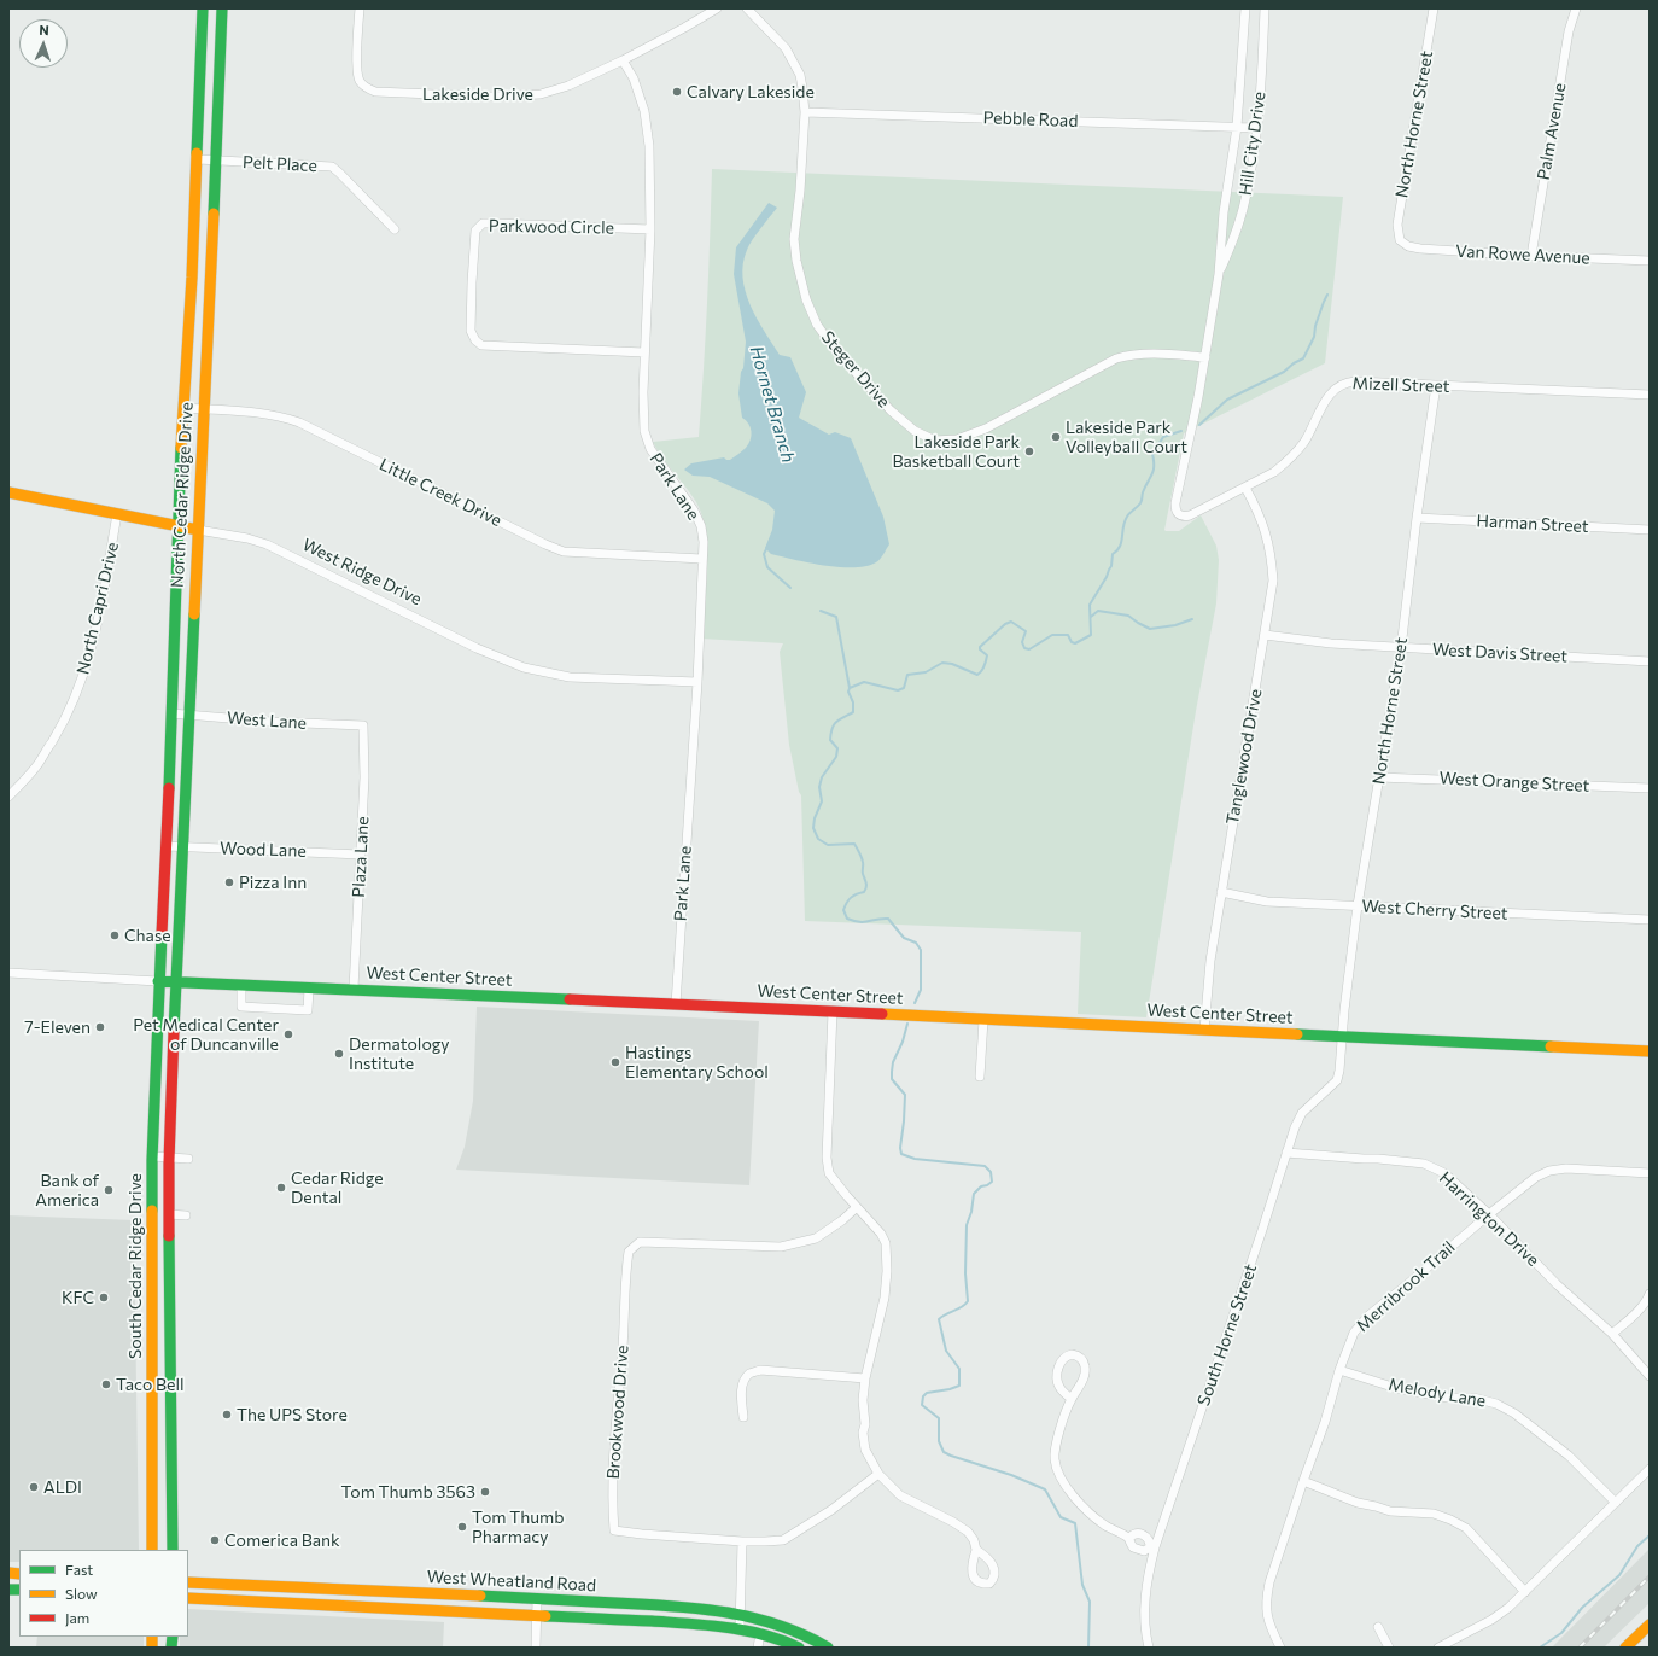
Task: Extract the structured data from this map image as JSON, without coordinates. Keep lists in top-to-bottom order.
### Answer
{
  "streets": {
    "main road": [
      "North Cedar Ridge Drive",
      "West Ridge Drive",
      "West Center Street",
      "South Cedar Ridge Drive",
      "West Wheatland Road"
    ],
    "street": [
      "Lakeside Drive",
      "Pebble Road",
      "North Horne Street",
      "Palm Avenue",
      "Hill City Drive",
      "Pelt Place",
      "Parkwood Circle",
      "Van Rowe Avenue",
      "Steger Drive",
      "Mizell Street",
      "Park Lane",
      "Little Creek Drive",
      "Harman Street",
      "North Capri Drive",
      "West Davis Street",
      "West Lane",
      "Tanglewood Drive",
      "West Orange Street",
      "Wood Lane",
      "Plaza Lane",
      "West Cherry Street",
      "Harrington Drive",
      "Merribrook Trail",
      "South Horne Street",
      "Melody Lane",
      "Brookwood Drive"
    ]
  },
  "crossings": [
    ["Lakeside Drive", "Park Lane"],
    ["Pebble Road", "Hill City Drive"],
    ["Pebble Road", "Steger Drive"],
    ["North Horne Street", "Van Rowe Avenue"],
    ["North Horne Street", "Mizell Street"],
    ["North Horne Street", "Harman Street"],
    ["North Horne Street", "West Davis Street"],
    ["North Horne Street", "West Orange Street"],
    ["North Horne Street", "West Cherry Street"],
    ["North Horne Street", "West Center Street"],
    ["North Horne Street", "South Horne Street"],
    ["Palm Avenue", "Van Rowe Avenue"],
    ["Hill City Drive", "Steger Drive"],
    ["Hill City Drive", "Mizell Street"],
    ["Pelt Place", "North Cedar Ridge Drive"],
    ["Parkwood Circle", "Park Lane"],
    ["Mizell Street", "Tanglewood Drive"],
    ["Park Lane", "Little Creek Drive"],
    ["Park Lane", "West Ridge Drive"],
    ["Park Lane", "West Center Street"],
    ["Little Creek Drive", "North Cedar Ridge Drive"],
    ["North Cedar Ridge Drive", "West Ridge Drive"],
    ["North Cedar Ridge Drive", "West Lane"],
    ["North Cedar Ridge Drive", "Wood Lane"],
    ["North Cedar Ridge Drive", "West Center Street"],
    ["North Cedar Ridge Drive", "South Cedar Ridge Drive"],
    ["West Ridge Drive", "North Capri Drive"],
    ["West Davis Street", "Tanglewood Drive"],
    ["West Lane", "Plaza Lane"],
    ["Tanglewood Drive", "West Cherry Street"],
    ["Tanglewood Drive", "West Center Street"],
    ["Wood Lane", "Plaza Lane"],
    ["Plaza Lane", "West Center Street"],
    ["West Center Street", "South Cedar Ridge Drive"],
    ["West Center Street", "South Horne Street"],
    ["Harrington Drive", "Merribrook Trail"],
    ["Harrington Drive", "South Horne Street"],
    ["Merribrook Trail", "Melody Lane"]
  ],
  "water": ["Hornet Branch"],
  "places": [
    "Calvary Lakeside",
    "Lakeside Park Volleyball Court",
    "Lakeside Park Basketball Court",
    "Pizza Inn",
    "Chase",
    "7-Eleven",
    "Pet Medical Center of Duncanville",
    "Dermatology Institute",
    "Hastings Elementary School",
    "Cedar Ridge Dental",
    "Bank of America",
    "KFC",
    "Taco Bell",
    "The UPS Store",
    "ALDI",
    "Tom Thumb 3563",
    "Tom Thumb Pharmacy",
    "Comerica Bank"
  ],
  "legend": ["Fast", "Slow", "Jam"],
  "north": "top"
}
